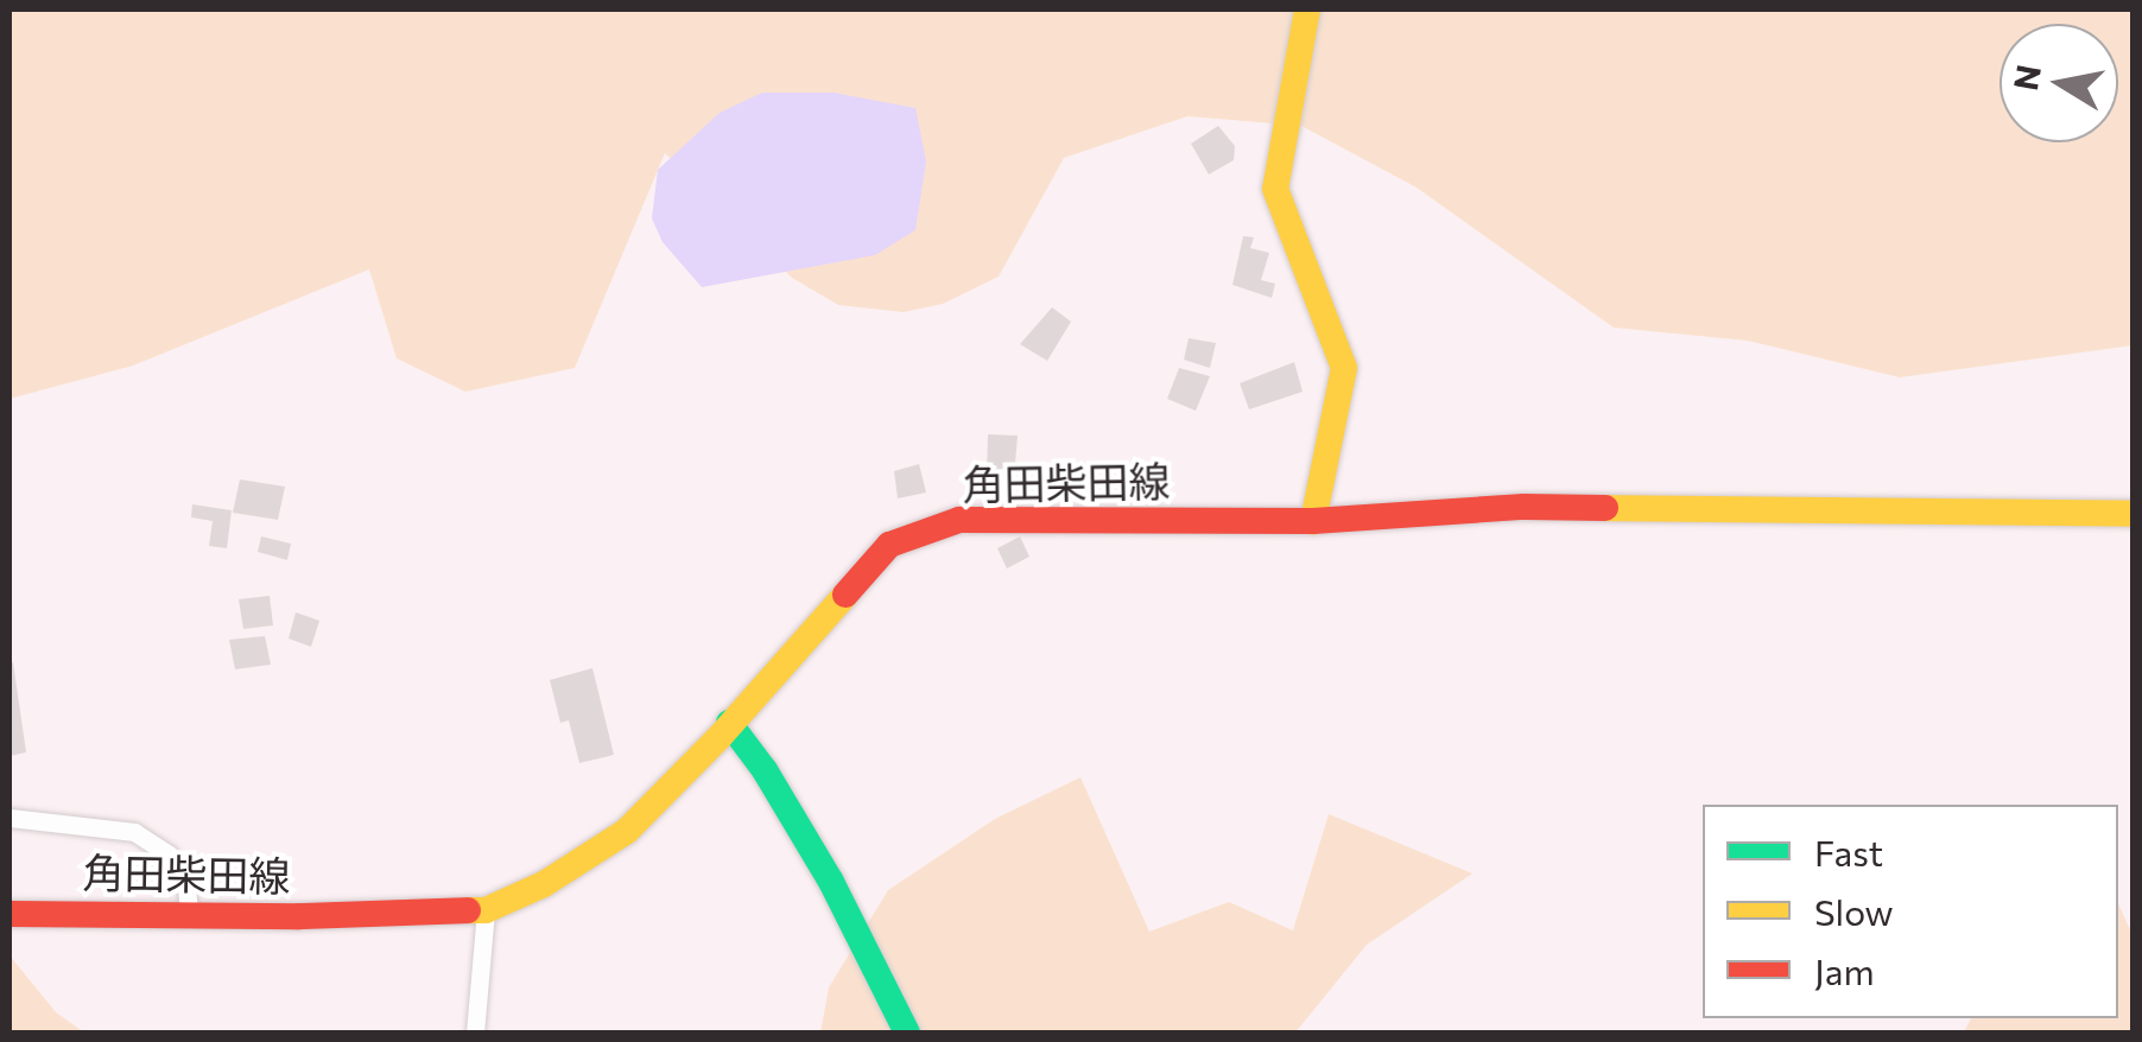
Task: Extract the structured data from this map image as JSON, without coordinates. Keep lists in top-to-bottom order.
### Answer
{
  "streets": {
    "main road": ["角田柴田線"]
  },
  "legend": ["Fast", "Slow", "Jam"],
  "north": "left"
}
